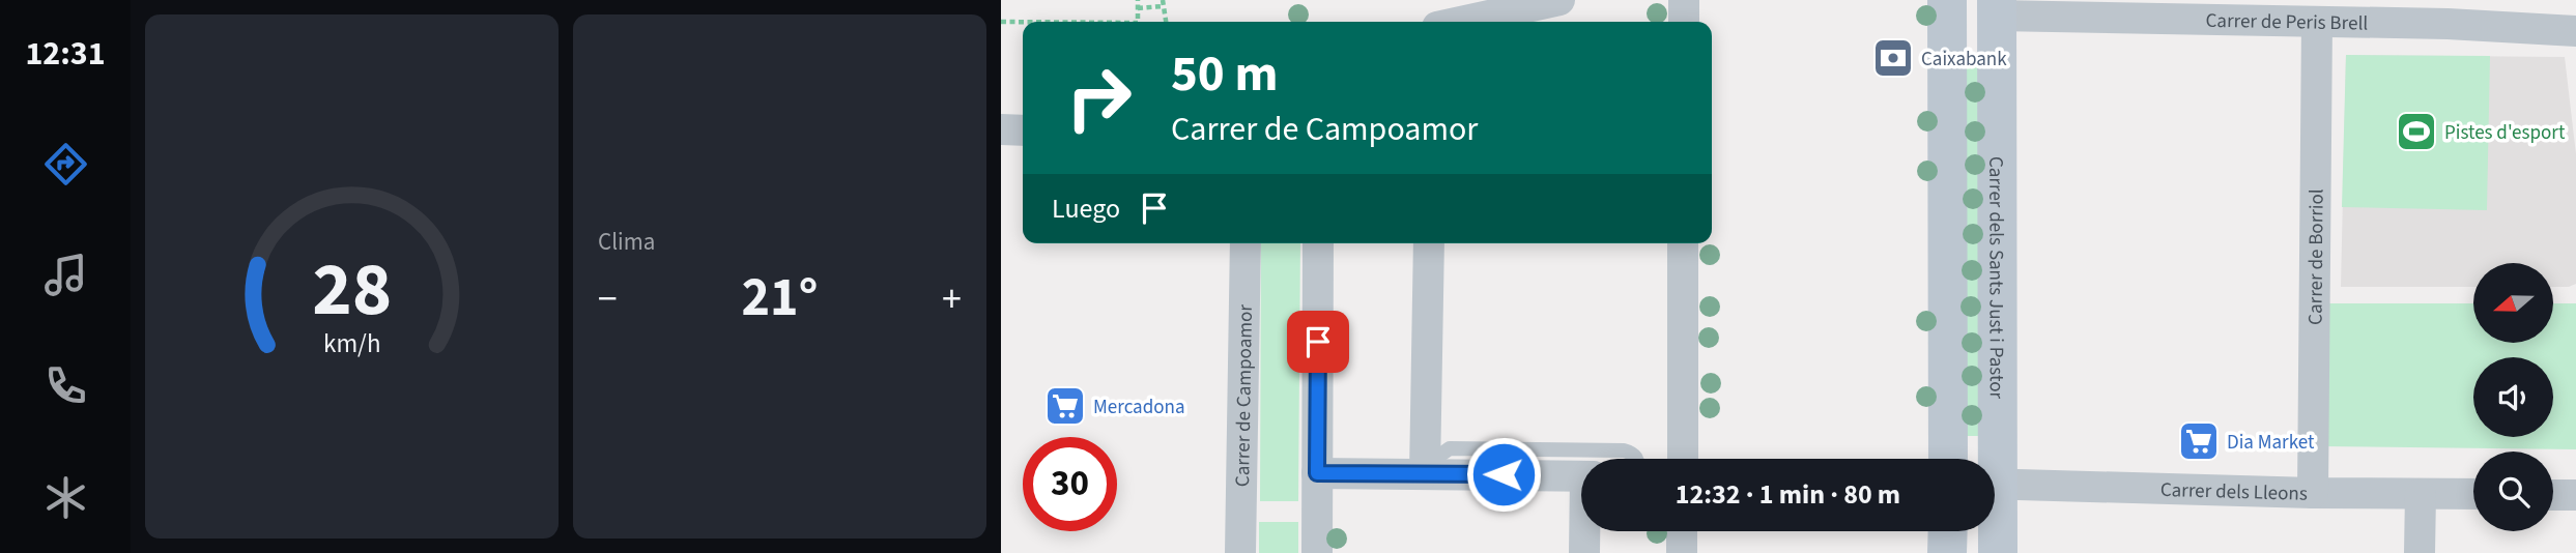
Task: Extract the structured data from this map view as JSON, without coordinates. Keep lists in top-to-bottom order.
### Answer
{
  "streets": {
    "street": [
      "Carrer de Peris Brell",
      "Carrer de Borriol",
      "Carrer dels Sants Just i Pastor",
      "Carrer de Campoamor",
      "Carrer dels Lleons"
    ]
  },
  "crossings": [
    ["Carrer de Peris Brell", "Carrer de Borriol"],
    ["Carrer de Peris Brell", "Carrer dels Sants Just i Pastor"],
    ["Carrer de Borriol", "Carrer dels Lleons"]
  ],
  "places": {
    "bank": ["Caixabank"],
    "sports": ["Pistes d'esport"],
    "supermarket": ["Mercadona", "Dia Market"]
  },
  "north": "left",
  "page": {
    "tabs": "12:31",
    "tile": "Clima",
    "turn": ["50 m", "Carrer de Campoamor"],
    "then": "Luego",
    "heat": ["−", "21°", "+"],
    "limit": "30",
    "trip": "12:32 · 1 min · 80 m",
    "gauge": ["28", "km/h"]
  }
}
